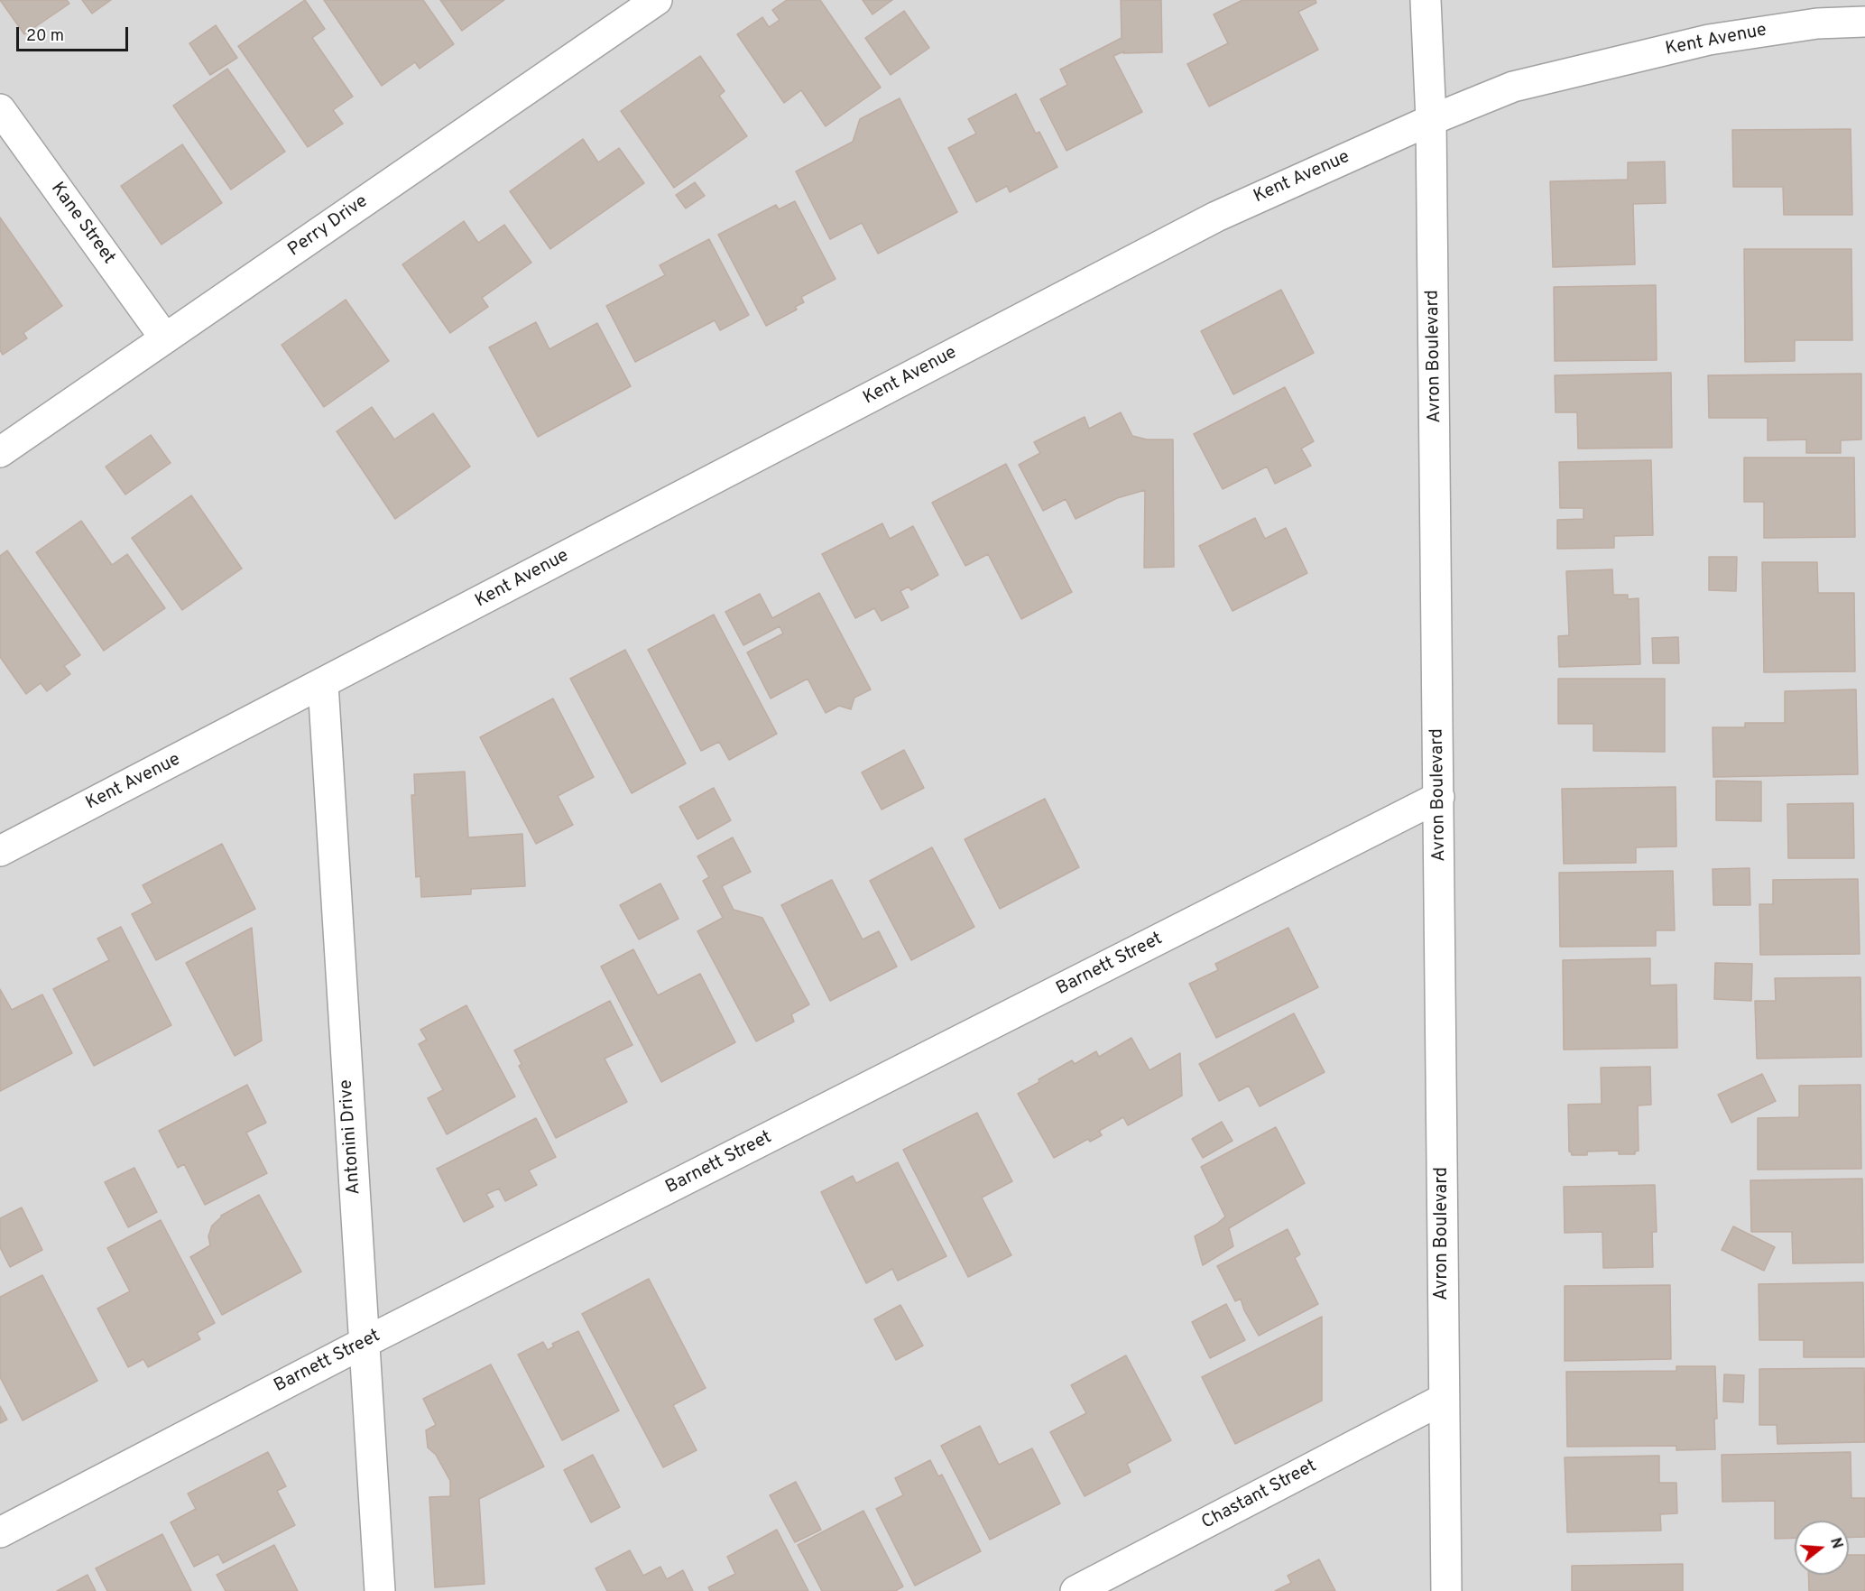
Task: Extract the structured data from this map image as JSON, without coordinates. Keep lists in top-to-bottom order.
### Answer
{
  "streets": {
    "street": [
      "Kent Avenue",
      "Kane Street",
      "Perry Drive",
      "Avron Boulevard",
      "Barnett Street",
      "Antonini Drive",
      "Chastant Street"
    ]
  },
  "crossings": [
    ["Kent Avenue", "Avron Boulevard"],
    ["Kent Avenue", "Antonini Drive"],
    ["Kane Street", "Perry Drive"],
    ["Avron Boulevard", "Barnett Street"],
    ["Avron Boulevard", "Chastant Street"],
    ["Barnett Street", "Antonini Drive"]
  ],
  "scale_bar": "20 m",
  "north": "right"
}
